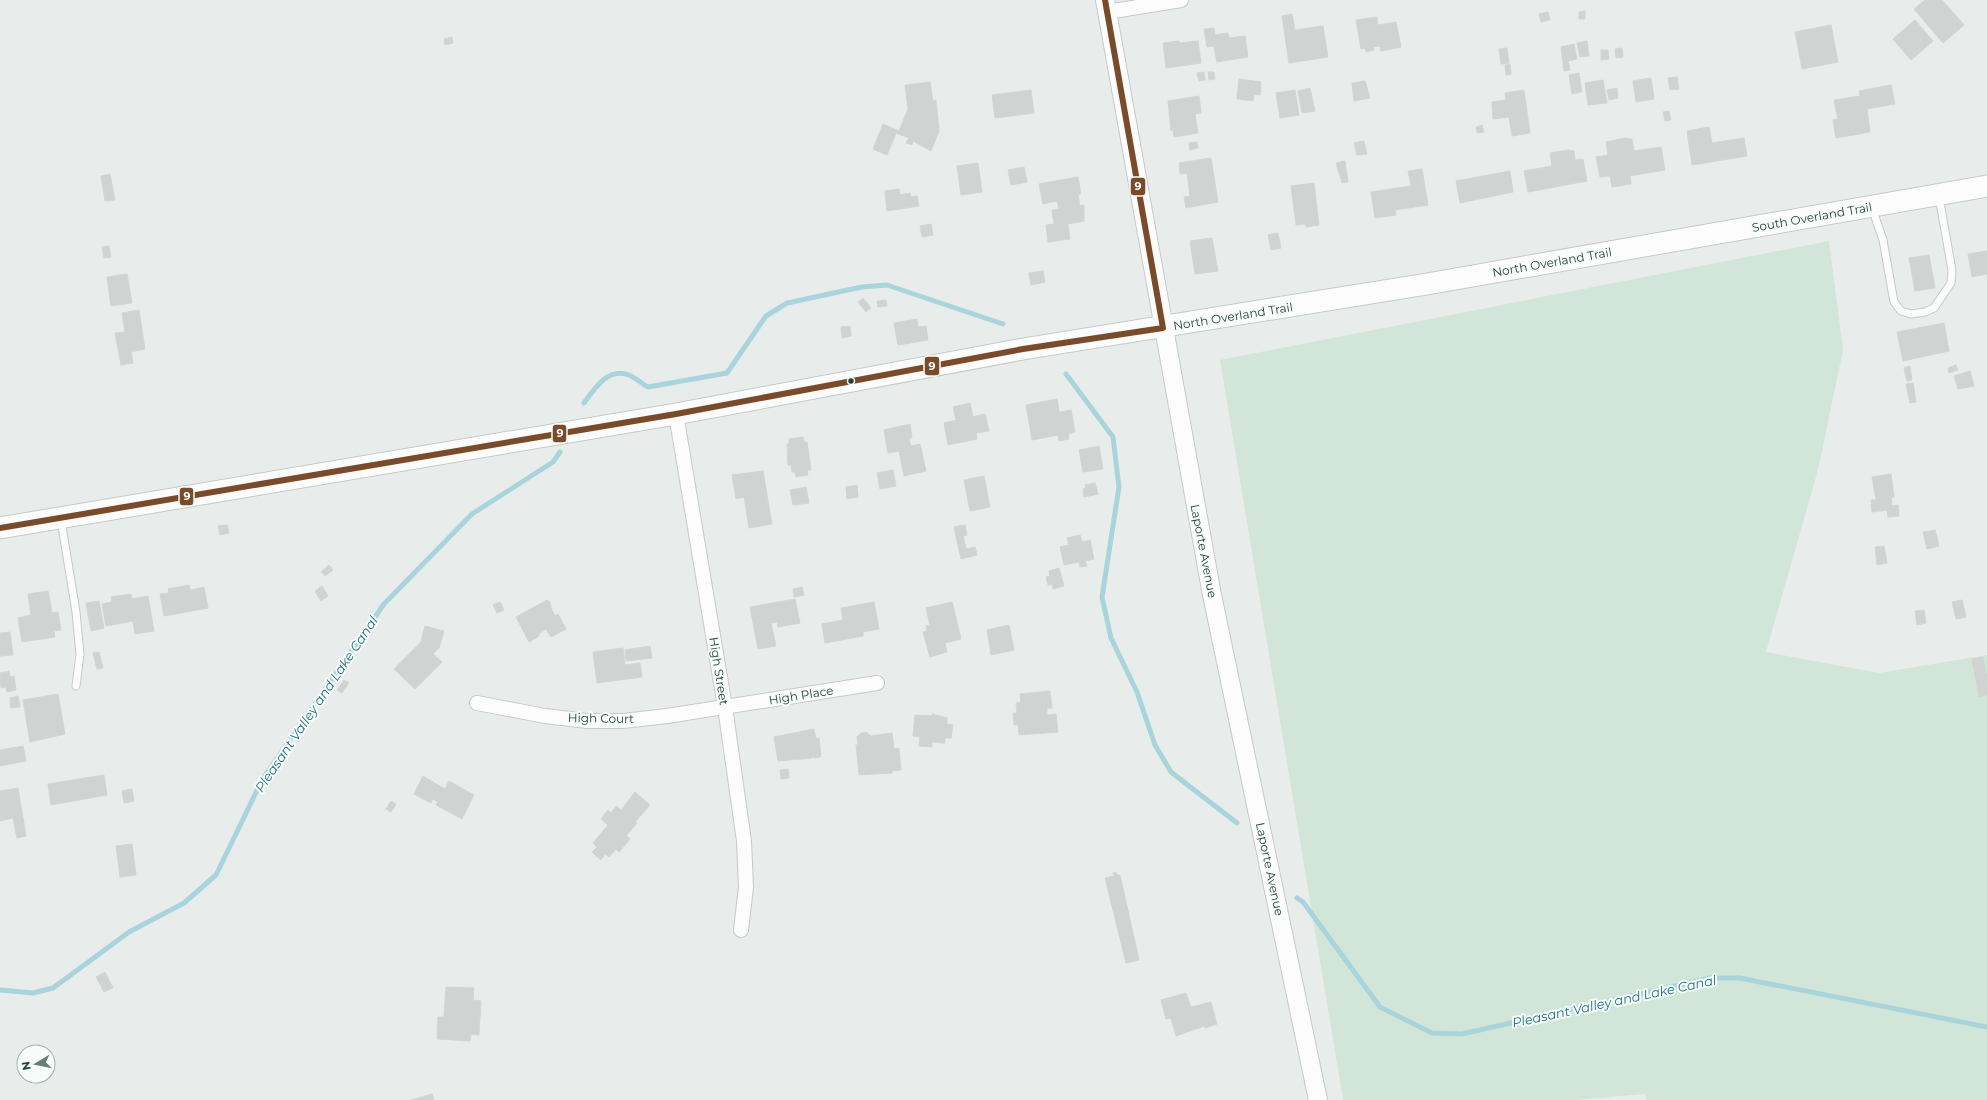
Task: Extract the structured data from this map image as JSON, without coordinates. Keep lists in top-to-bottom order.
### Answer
{
  "streets": {
    "main road": ["South Overland Trail", "North Overland Trail"],
    "street": [
      "Laporte Avenue",
      "High Street",
      "High Place",
      "High Court"
    ]
  },
  "crossings": [
    ["South Overland Trail", "North Overland Trail"],
    ["North Overland Trail", "Laporte Avenue"],
    ["North Overland Trail", "High Street"],
    ["High Street", "High Place"],
    ["High Street", "High Court"],
    ["High Place", "High Court"]
  ],
  "water": ["Pleasant Valley and Lake Canal"],
  "lines": ["transit line 9"],
  "north": "left"
}
